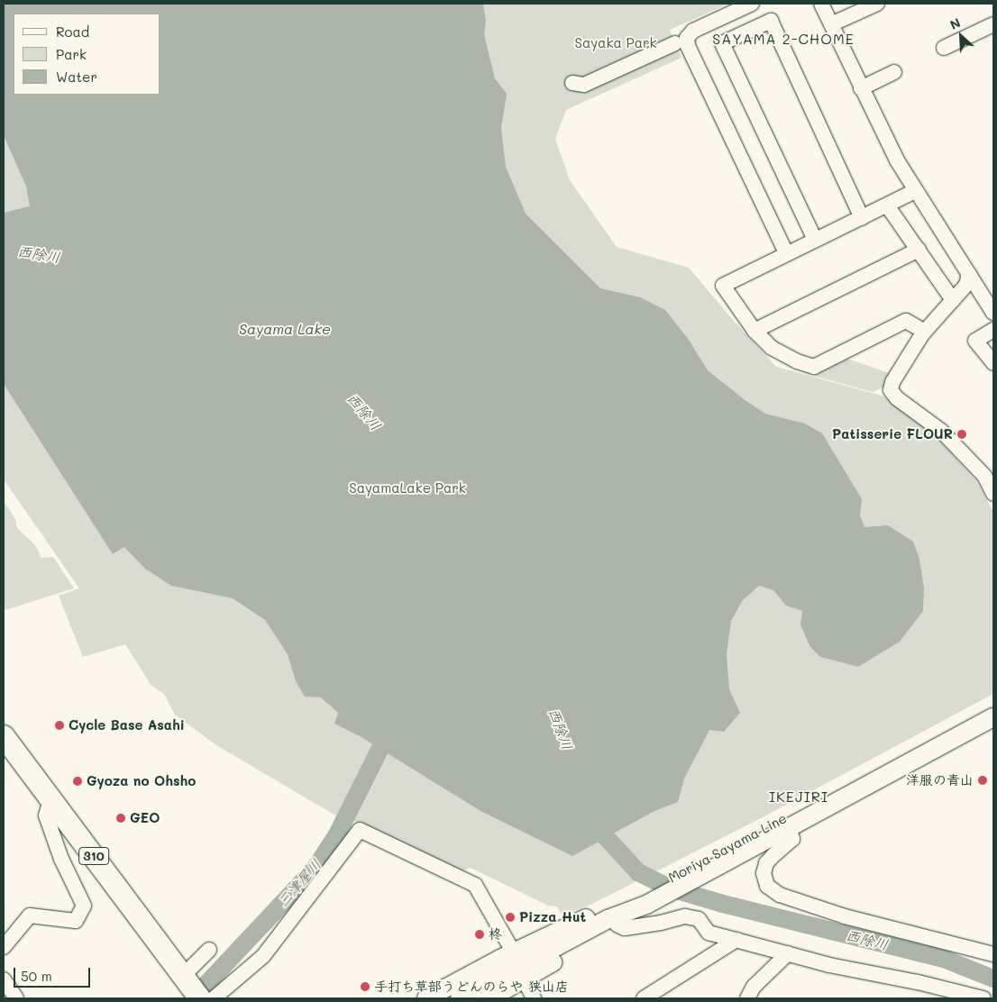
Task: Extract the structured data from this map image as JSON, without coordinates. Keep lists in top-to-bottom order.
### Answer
{
  "streets": {
    "highway": ["310"],
    "main road": ["Moriya Sayama Line"]
  },
  "districts": ["SAYAMA 2-CHOME", "IKEJIRI"],
  "water": ["西除川", "Sayama Lake", "三津屋川"],
  "parks": ["Sayaka Park", "SayamaLake Park"],
  "places": [
    "Patisserie FLOUR",
    "Cycle Base Asahi",
    "洋服の青山",
    "Gyoza no Ohsho",
    "GEO",
    "Pizza Hut",
    "柊",
    "手打ち草部うどんのらや 狭山店"
  ],
  "legend": ["Road", "Park", "Water"],
  "scale_bar": "50 m",
  "north": "top left"
}
